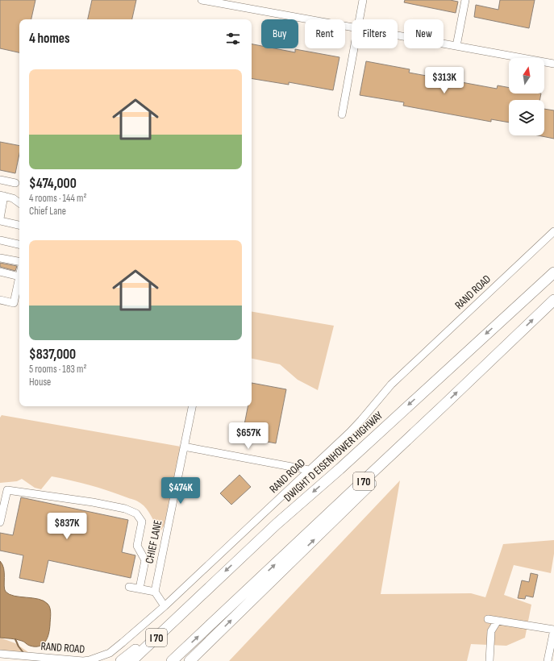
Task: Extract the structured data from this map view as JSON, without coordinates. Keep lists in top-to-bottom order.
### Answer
{
  "streets": {
    "highway": ["DWIGHT D EISENHOWER HIGHWAY", "I 70"],
    "street": ["RAND ROAD", "CHIEF LANE"]
  },
  "north": "top",
  "page": {
    "chip": [
      "Buy",
      "Rent",
      "Filters",
      "New"
    ],
    "heading": "4 homes",
    "list": [
      {
        "name": "$474,000",
        "note": "4 rooms · 144 m² · Chief Lane"
      },
      {
        "name": "$837,000",
        "note": "5 rooms · 183 m² · House"
      }
    ],
    "price": [
      "$313K",
      "$657K",
      "$474K",
      "$837K"
    ]
  }
}
